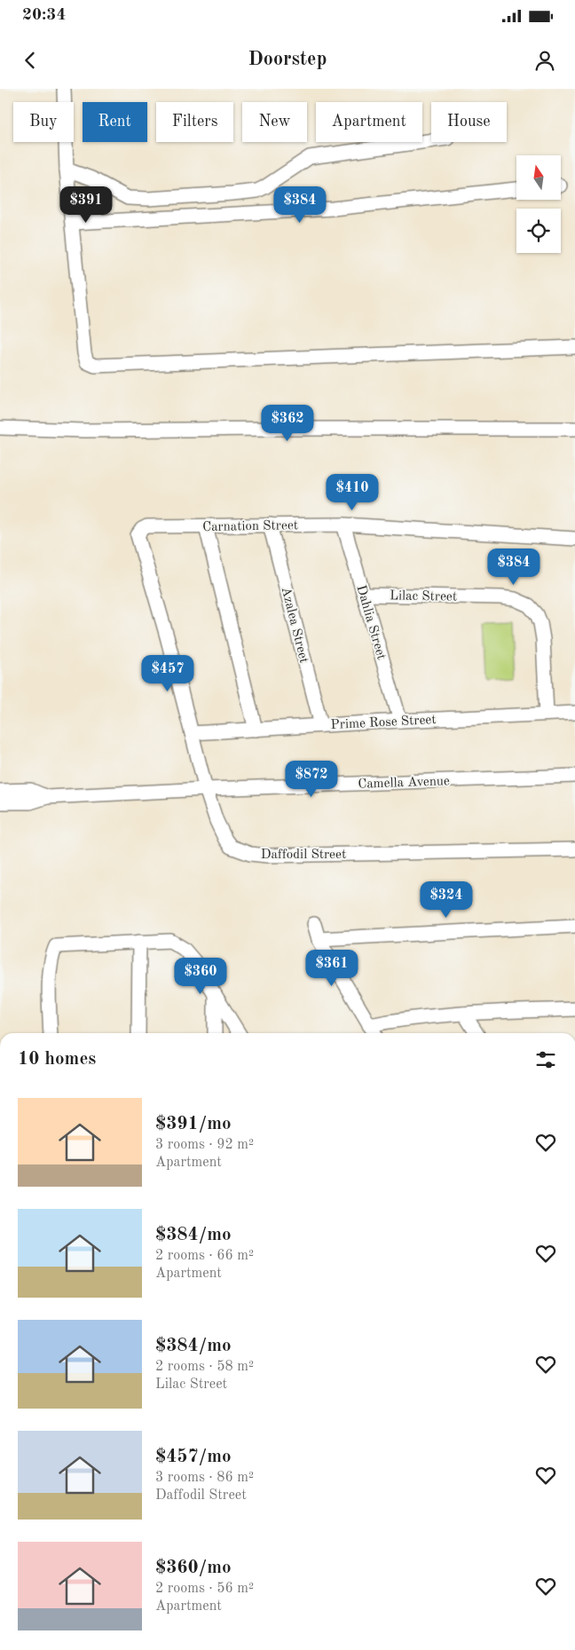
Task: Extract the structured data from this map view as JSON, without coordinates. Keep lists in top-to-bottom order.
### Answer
{
  "streets": {
    "street": [
      "Carnation Street",
      "Lilac Street",
      "Dahlia Street",
      "Azalea Street",
      "Prime Rose Street",
      "Camella Avenue",
      "Daffodil Street"
    ]
  },
  "crossings": [
    ["Carnation Street", "Dahlia Street"],
    ["Carnation Street", "Azalea Street"],
    ["Carnation Street", "Daffodil Street"],
    ["Lilac Street", "Dahlia Street"],
    ["Lilac Street", "Prime Rose Street"],
    ["Dahlia Street", "Prime Rose Street"],
    ["Azalea Street", "Prime Rose Street"],
    ["Prime Rose Street", "Daffodil Street"],
    ["Camella Avenue", "Daffodil Street"]
  ],
  "north": "top",
  "page": {
    "status": "20:34",
    "header": "Doorstep",
    "chip": [
      "Buy",
      "Rent",
      "Filters",
      "New",
      "Apartment",
      "House"
    ],
    "price": [
      "$391",
      "$384",
      "$362",
      "$410",
      "$384",
      "$457",
      "$872",
      "$324",
      "$361",
      "$360"
    ],
    "heading": "10 homes",
    "list": [
      {
        "name": "$391/mo",
        "note": "3 rooms · 92 m² · Apartment"
      },
      {
        "name": "$384/mo",
        "note": "2 rooms · 66 m² · Apartment"
      },
      {
        "name": "$384/mo",
        "note": "2 rooms · 58 m² · Lilac Street"
      },
      {
        "name": "$457/mo",
        "note": "3 rooms · 86 m² · Daffodil Street"
      },
      {
        "name": "$360/mo",
        "note": "2 rooms · 56 m² · Apartment"
      }
    ]
  }
}
